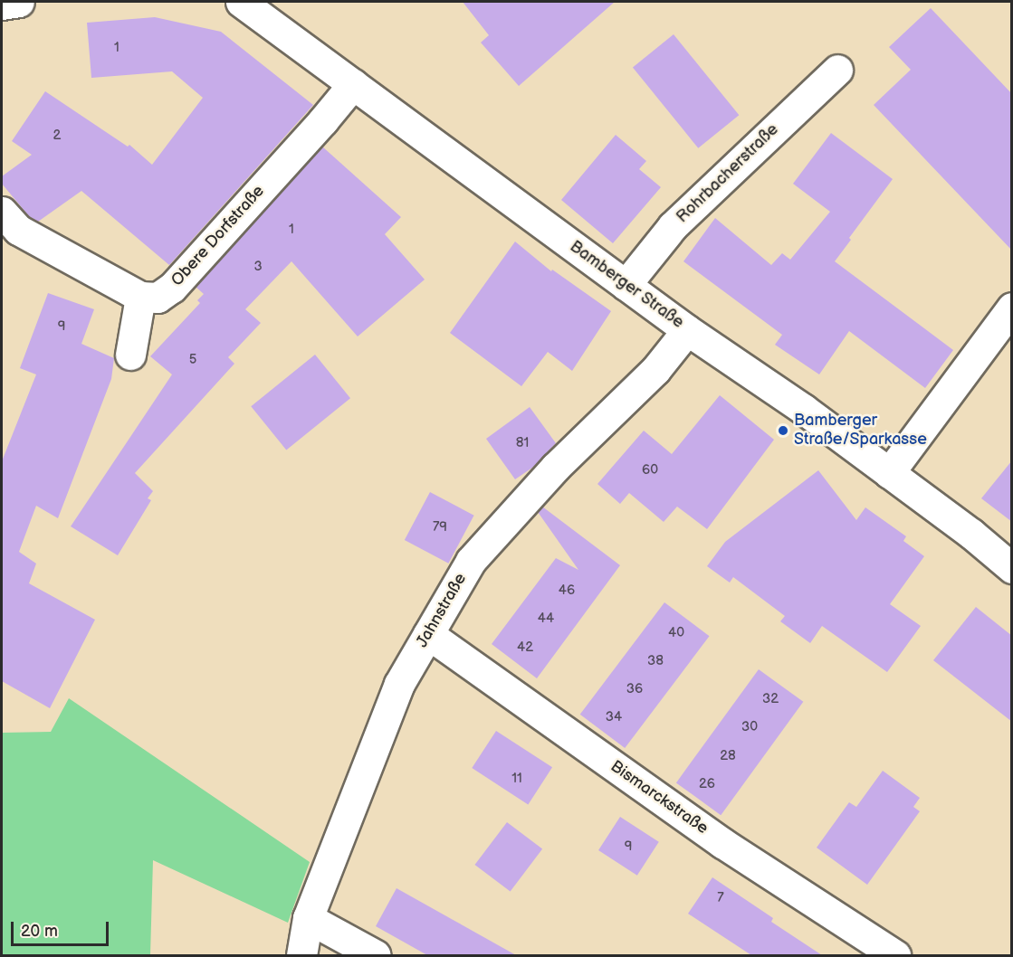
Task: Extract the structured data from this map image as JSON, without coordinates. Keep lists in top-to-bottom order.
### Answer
{
  "streets": {
    "street": [
      "Rohrbacherstraße",
      "Obere Dorfstraße",
      "Bamberger Straße",
      "Jahnstraße",
      "Bismarckstraße"
    ]
  },
  "crossings": [
    ["Rohrbacherstraße", "Bamberger Straße"],
    ["Obere Dorfstraße", "Bamberger Straße"],
    ["Bamberger Straße", "Jahnstraße"],
    ["Jahnstraße", "Bismarckstraße"]
  ],
  "places": ["Bamberger Straße/Sparkasse"],
  "house_numbers": [
    "1",
    "2",
    "1",
    "3",
    "9",
    "5",
    "81",
    "60",
    "79",
    "46",
    "44",
    "40",
    "42",
    "38",
    "36",
    "32",
    "34",
    "30",
    "28",
    "11",
    "26",
    "9",
    "7"
  ],
  "scale_bar": "20 m"
}
